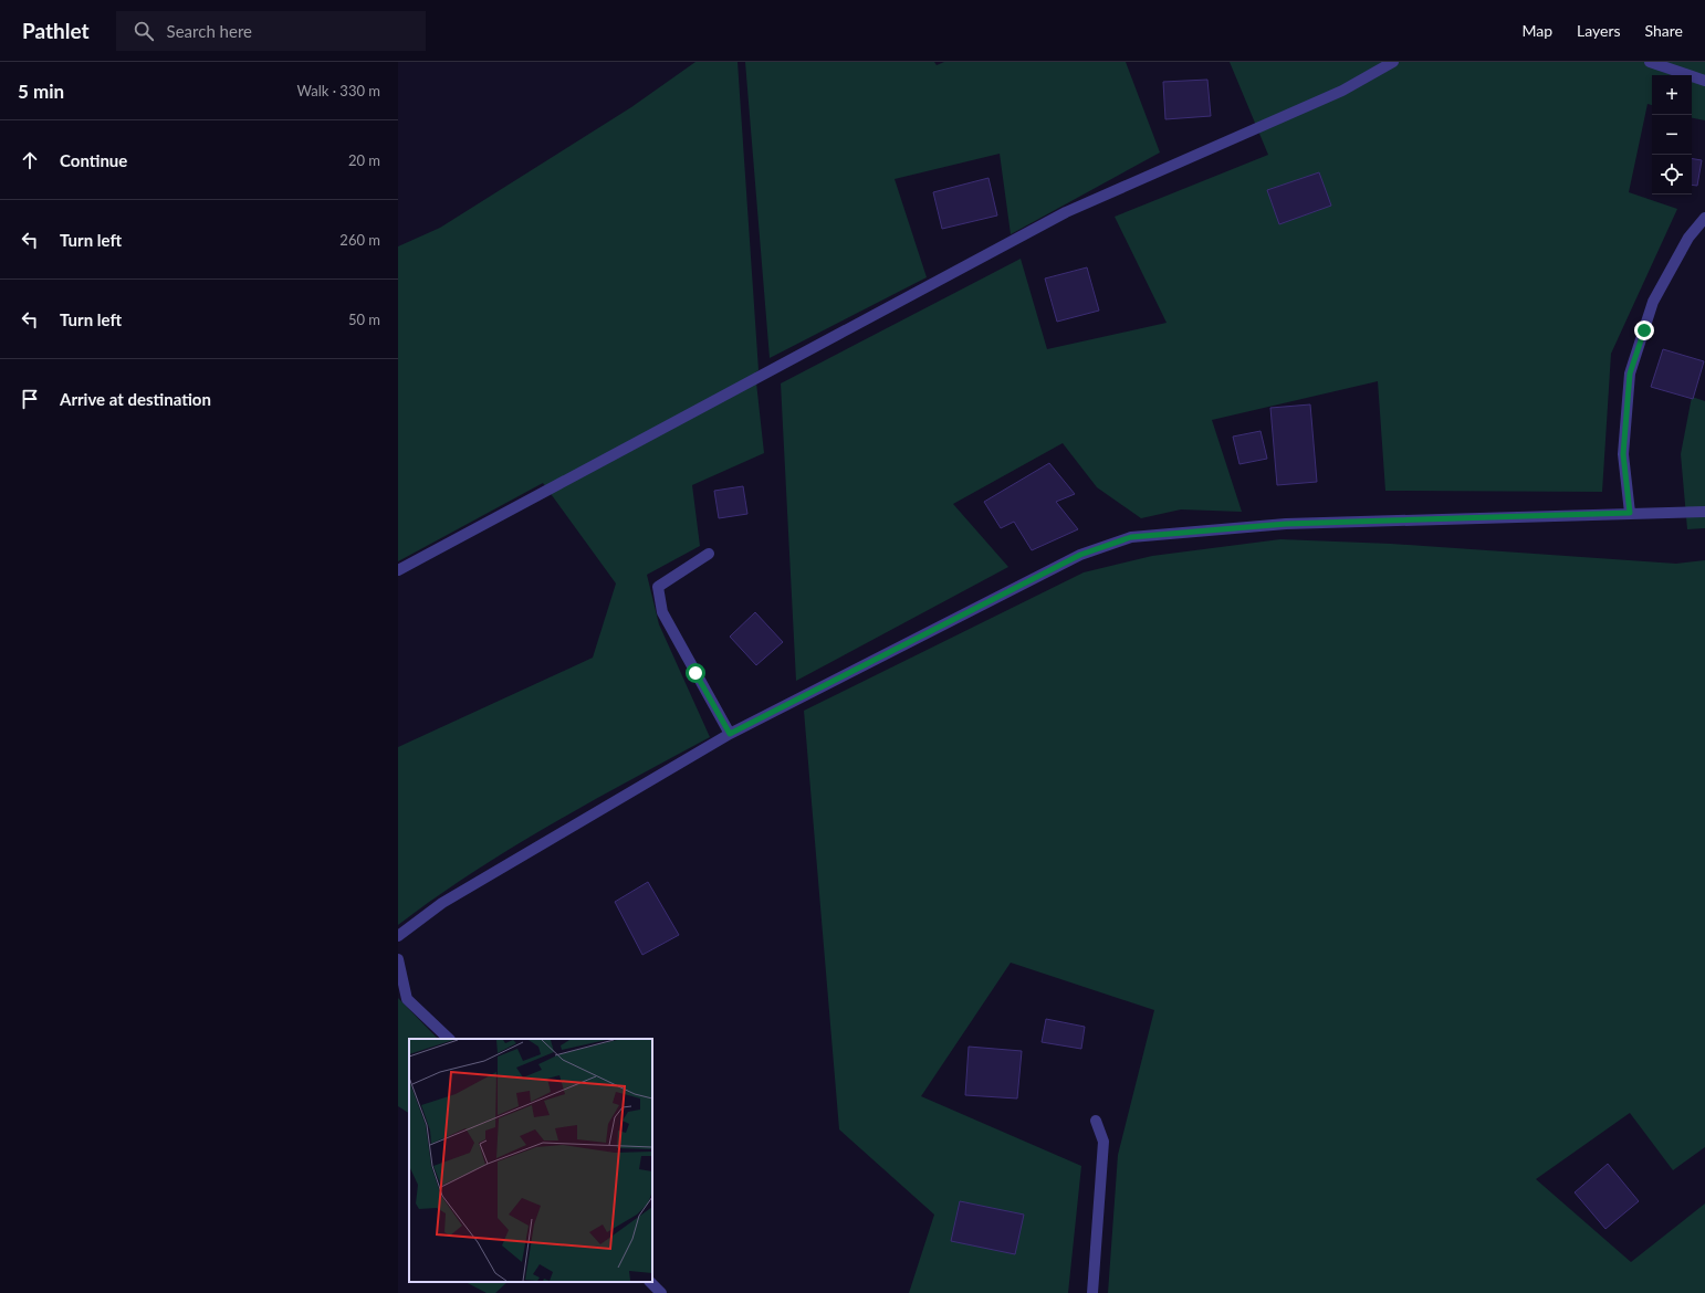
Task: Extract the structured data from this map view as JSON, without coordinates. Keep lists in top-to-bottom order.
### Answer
{
  "page": {
    "header": "Pathlet",
    "search": "Search here",
    "nav": ["Map", "Layers", "Share"],
    "heading": ["5 min", "Walk · 330 m"],
    "map_buttons": ["+", "−"],
    "list": [
      ["Continue", "20 m"],
      ["Turn left", "260 m"],
      ["Turn left", "50 m"],
      "Arrive at destination"
    ]
  }
}
